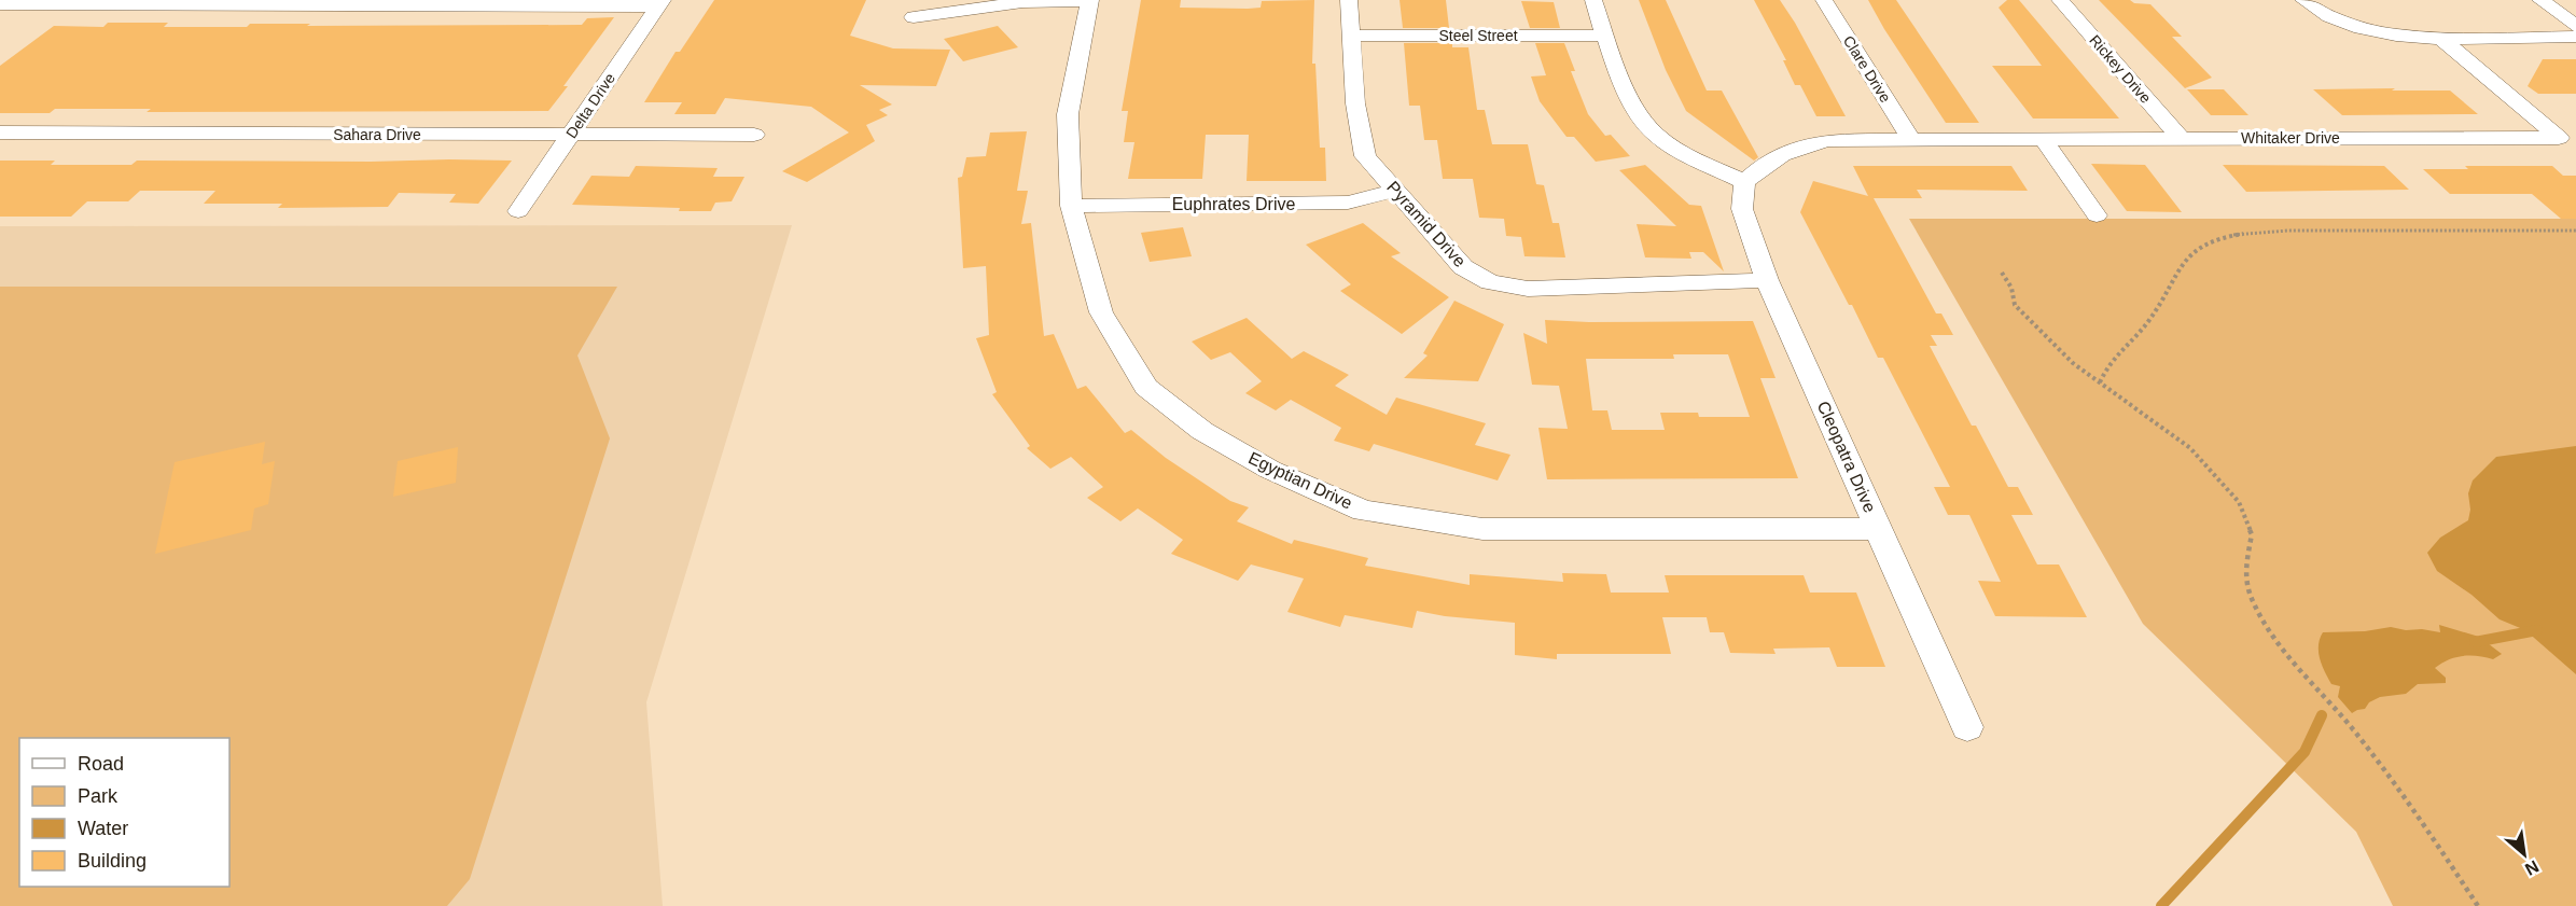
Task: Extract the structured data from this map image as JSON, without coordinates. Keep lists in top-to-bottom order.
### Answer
{
  "streets": {
    "street": [
      "Steel Street",
      "Clare Drive",
      "Rickey Drive",
      "Delta Drive",
      "Sahara Drive",
      "Whitaker Drive",
      "Euphrates Drive",
      "Pyramid Drive",
      "Cleopatra Drive",
      "Egyptian Drive"
    ]
  },
  "crossings": [
    ["Steel Street", "Pyramid Drive"],
    ["Clare Drive", "Whitaker Drive"],
    ["Rickey Drive", "Whitaker Drive"],
    ["Delta Drive", "Sahara Drive"],
    ["Whitaker Drive", "Cleopatra Drive"],
    ["Euphrates Drive", "Pyramid Drive"],
    ["Euphrates Drive", "Egyptian Drive"],
    ["Pyramid Drive", "Cleopatra Drive"],
    ["Cleopatra Drive", "Egyptian Drive"]
  ],
  "legend": [
    "Road",
    "Park",
    "Water",
    "Building"
  ],
  "north": "bottom right"
}
